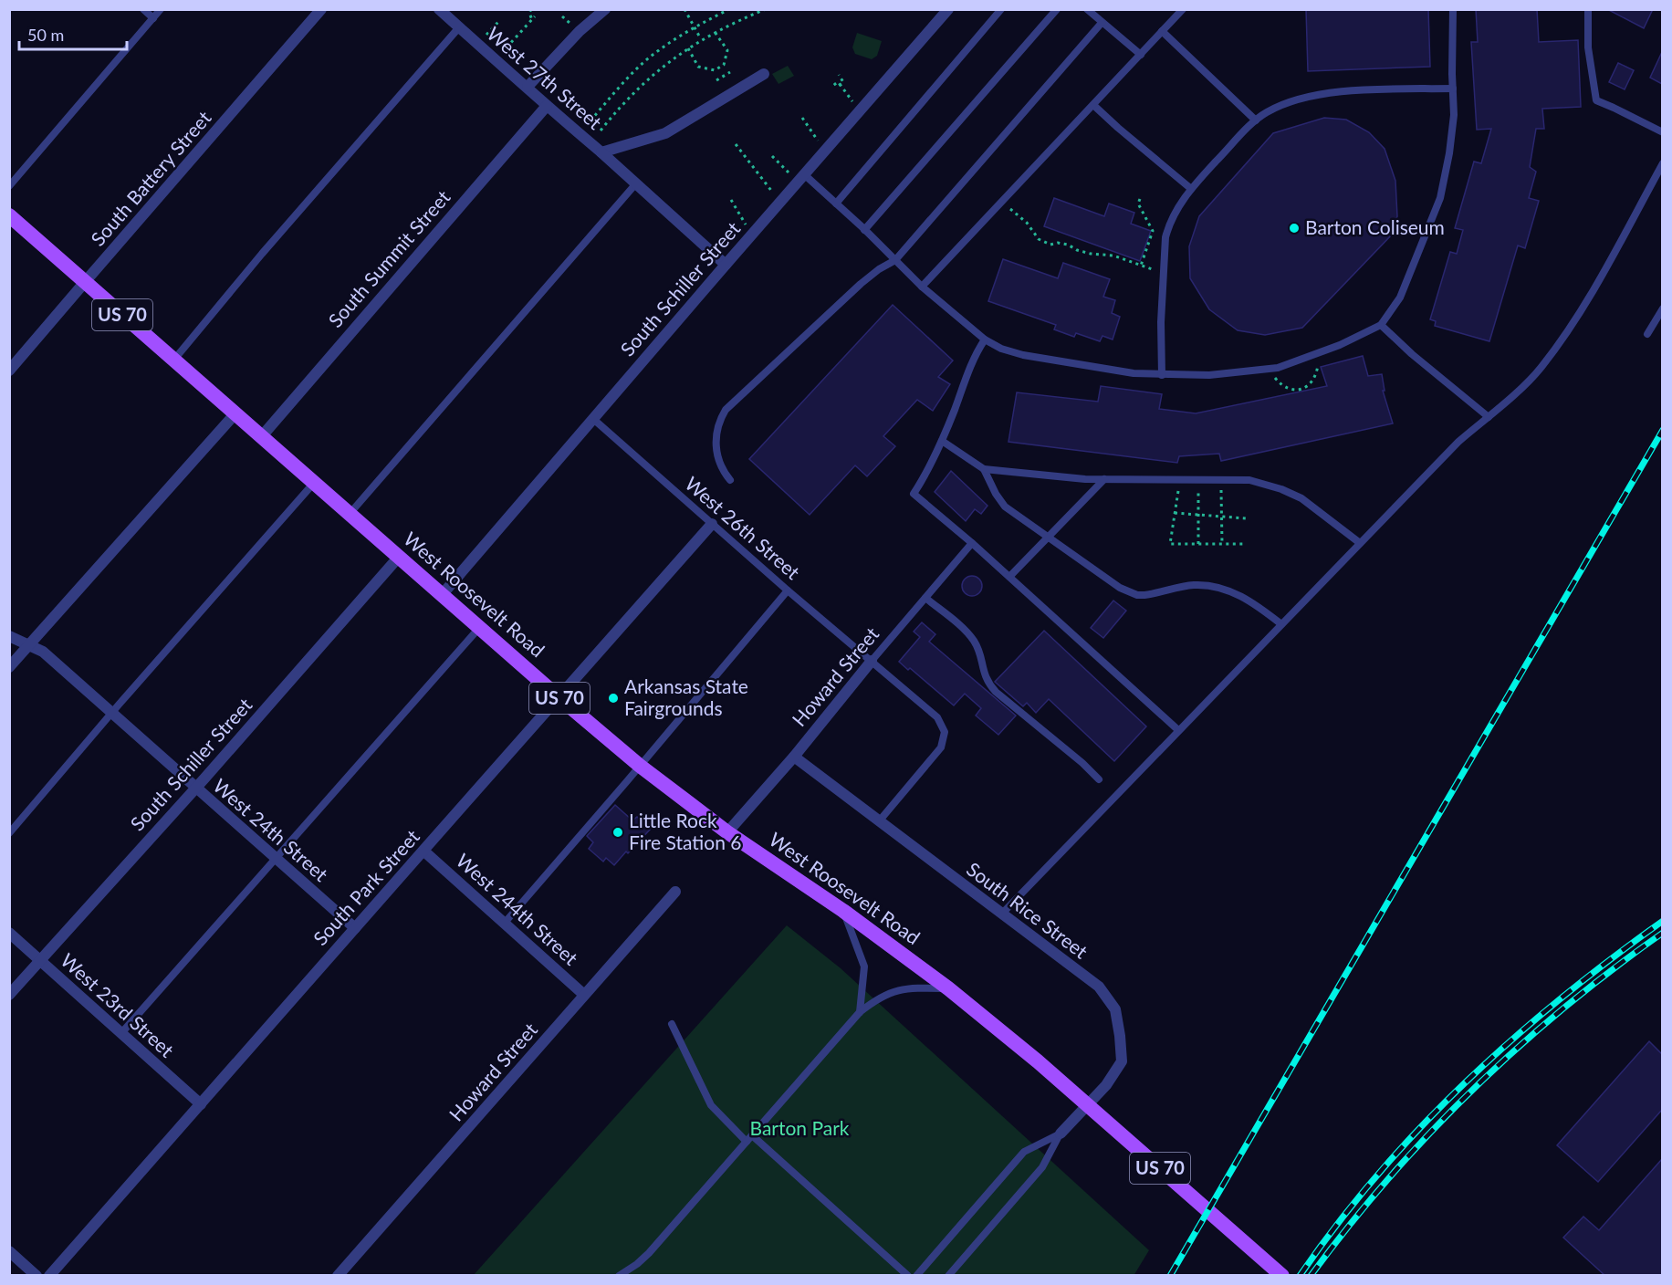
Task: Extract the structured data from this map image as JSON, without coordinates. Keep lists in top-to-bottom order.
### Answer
{
  "streets": {
    "main road": ["US 70", "West Roosevelt Road"],
    "street": [
      "West 27th Street",
      "South Battery Street",
      "South Summit Street",
      "South Schiller Street",
      "Howard Street",
      "West 24th Street",
      "South Park Street",
      "West 244th Street",
      "South Rice Street",
      "West 23rd Street"
    ],
    "lane": ["West 26th Street"]
  },
  "crossings": [
    ["West 27th Street", "South Summit Street"],
    ["West 27th Street", "South Schiller Street"],
    ["South Battery Street", "West Roosevelt Road"],
    ["South Summit Street", "West Roosevelt Road"],
    ["South Schiller Street", "West 26th Street"],
    ["South Schiller Street", "West Roosevelt Road"],
    ["South Schiller Street", "West 24th Street"],
    ["South Schiller Street", "West 23rd Street"],
    ["West 26th Street", "Howard Street"],
    ["West 26th Street", "South Park Street"],
    ["West 26th Street", "South Rice Street"],
    ["West Roosevelt Road", "Howard Street"],
    ["West Roosevelt Road", "South Park Street"],
    ["Howard Street", "West 244th Street"],
    ["Howard Street", "South Rice Street"],
    ["West 24th Street", "South Park Street"],
    ["South Park Street", "West 244th Street"],
    ["South Park Street", "West 23rd Street"]
  ],
  "parks": ["Barton Park"],
  "places": ["Barton Coliseum", "Arkansas State Fairgrounds", "Little Rock Fire Station 6"],
  "scale_bar": "50 m"
}
